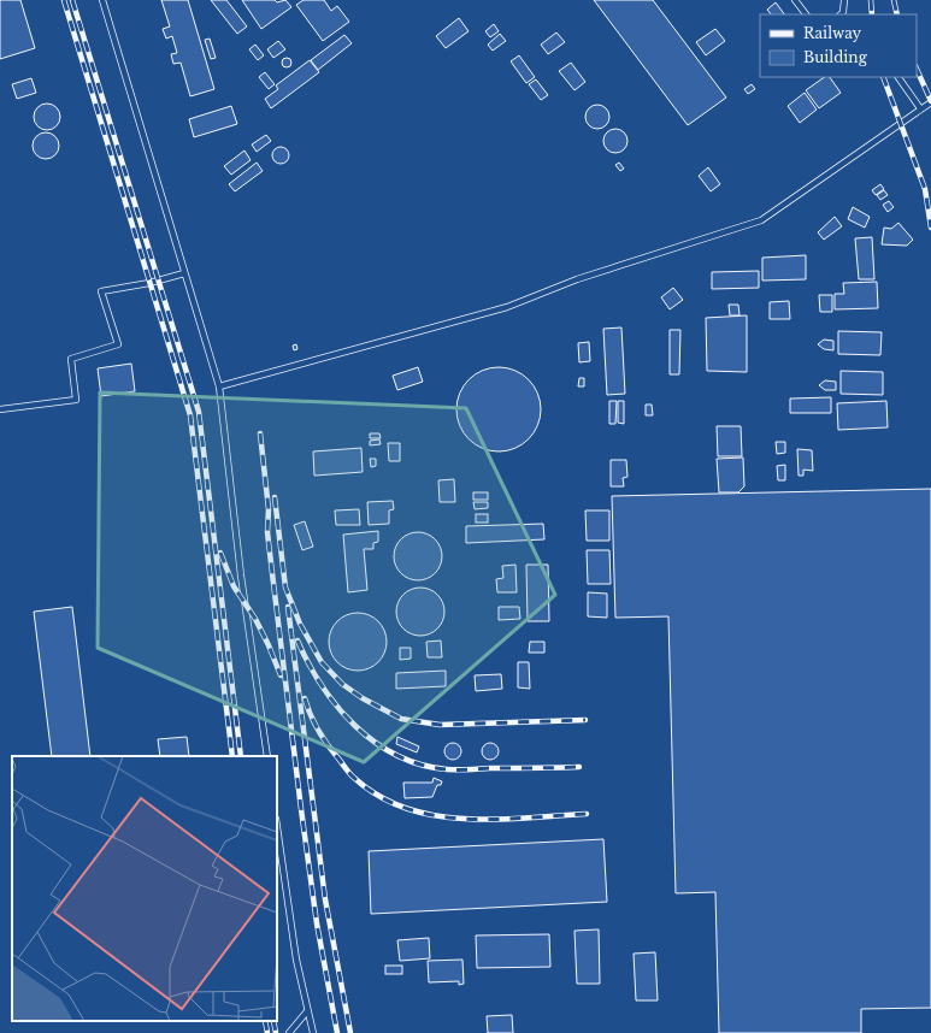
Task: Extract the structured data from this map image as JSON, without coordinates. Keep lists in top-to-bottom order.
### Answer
{
  "legend": ["Railway", "Building"]
}
